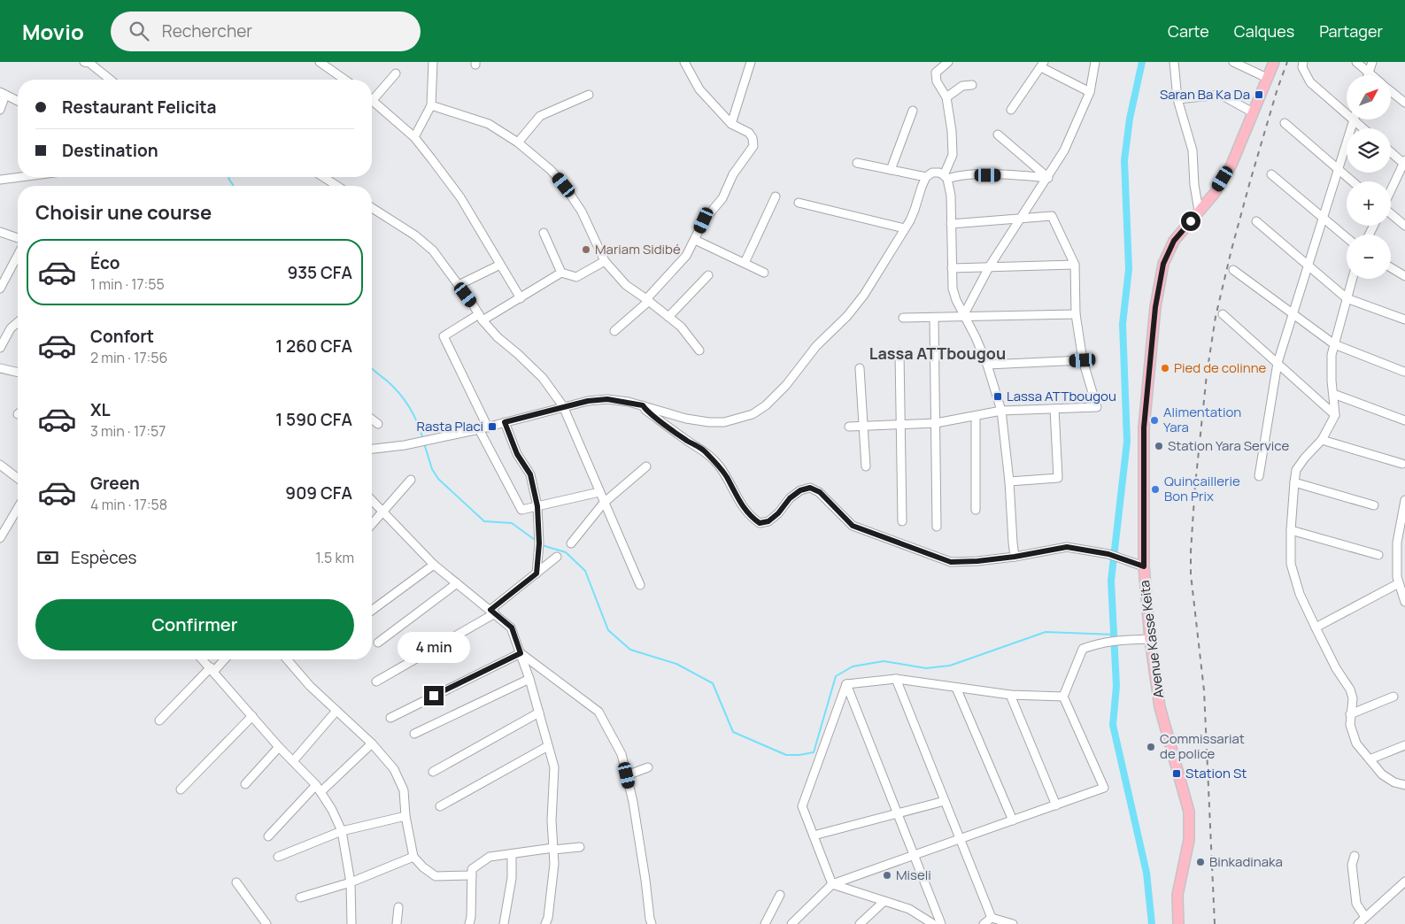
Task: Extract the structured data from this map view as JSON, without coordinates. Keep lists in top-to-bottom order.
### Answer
{
  "streets": {
    "main road": ["Avenue Kasse Keita"]
  },
  "districts": ["Lassa ATTbougou"],
  "places": {
    "transit": [
      "Saran Ba Ka Da",
      "Lassa ATTbougou",
      "Rasta Placi",
      "Station St"
    ],
    "other": [
      "Mariam Sidibé",
      "Pied de colinne",
      "Alimentation Yara",
      "Station Yara Service",
      "Quincaillerie Bon Prix",
      "Commissariat de police",
      "Binkadinaka",
      "Miseli"
    ]
  },
  "north": "top right",
  "page": {
    "header": "Movio",
    "search": "Rechercher",
    "nav": ["Carte", "Calques", "Partager"],
    "map_buttons": ["+", "−"],
    "banner": ["Restaurant Felicita", "Destination"],
    "heading": "Choisir une course",
    "list": [
      {
        "name": "Éco",
        "note": "1 min · 17:55",
        "value": "935 CFA"
      },
      {
        "name": "Confort",
        "note": "2 min · 17:56",
        "value": "1 260 CFA"
      },
      {
        "name": "XL",
        "note": "3 min · 17:57",
        "value": "1 590 CFA"
      },
      {
        "name": "Green",
        "note": "4 min · 17:58",
        "value": "909 CFA"
      }
    ],
    "pay": ["Espèces", "1.5 km"],
    "buttons": "Confirmer",
    "bubble": "4 min"
  }
}
